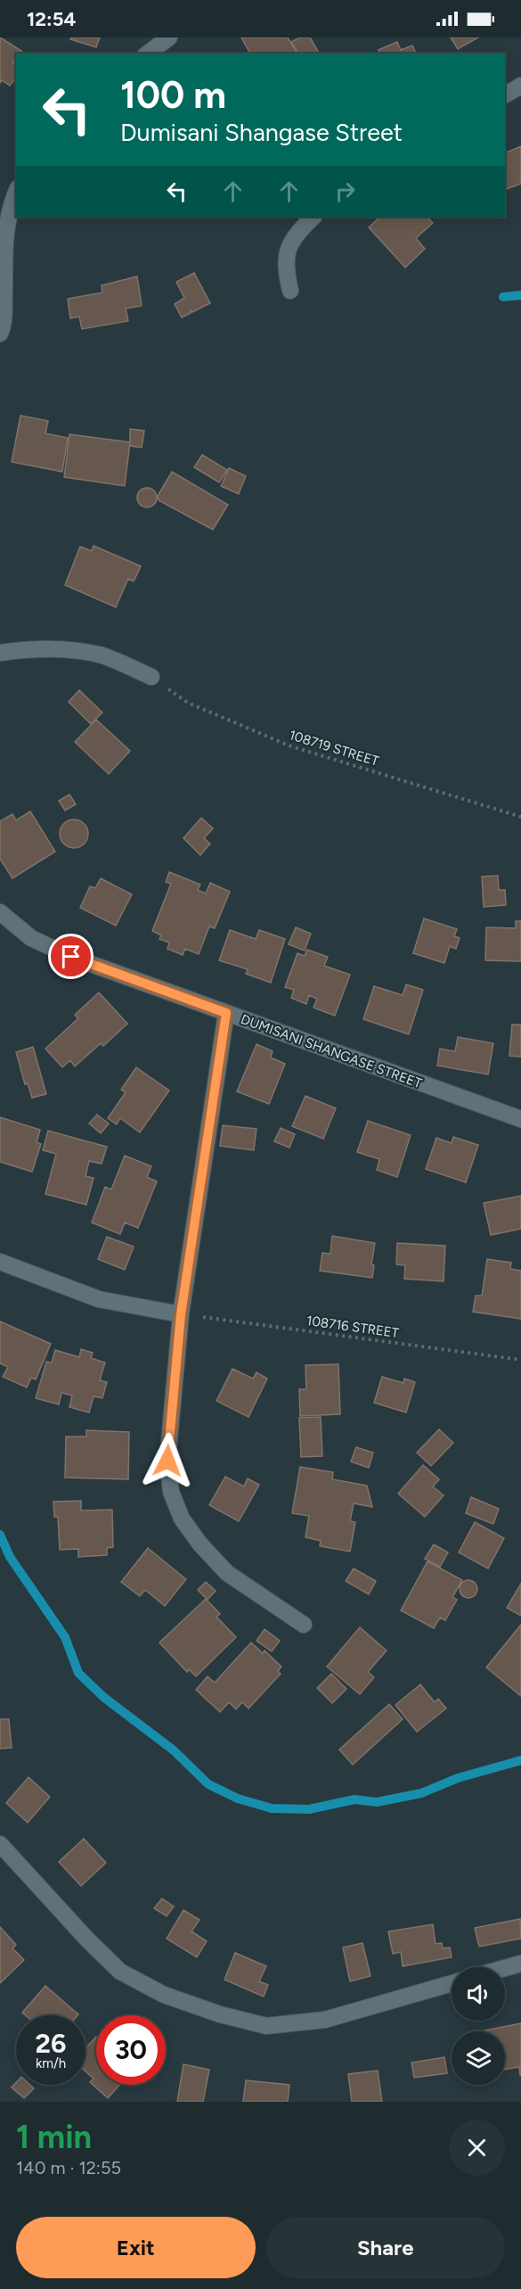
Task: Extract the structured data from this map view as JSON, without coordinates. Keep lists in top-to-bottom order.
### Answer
{
  "streets": {
    "street": ["DUMISANI SHANGASE STREET"],
    "path": ["108719 STREET", "108716 STREET"]
  },
  "page": {
    "status": "12:54",
    "turn": ["100 m", "Dumisani Shangase Street"],
    "speed": "26 km/h",
    "limit": "30",
    "heading": ["1 min", "140 m · 12:55"],
    "buttons": ["Exit", "Share"]
  }
}
